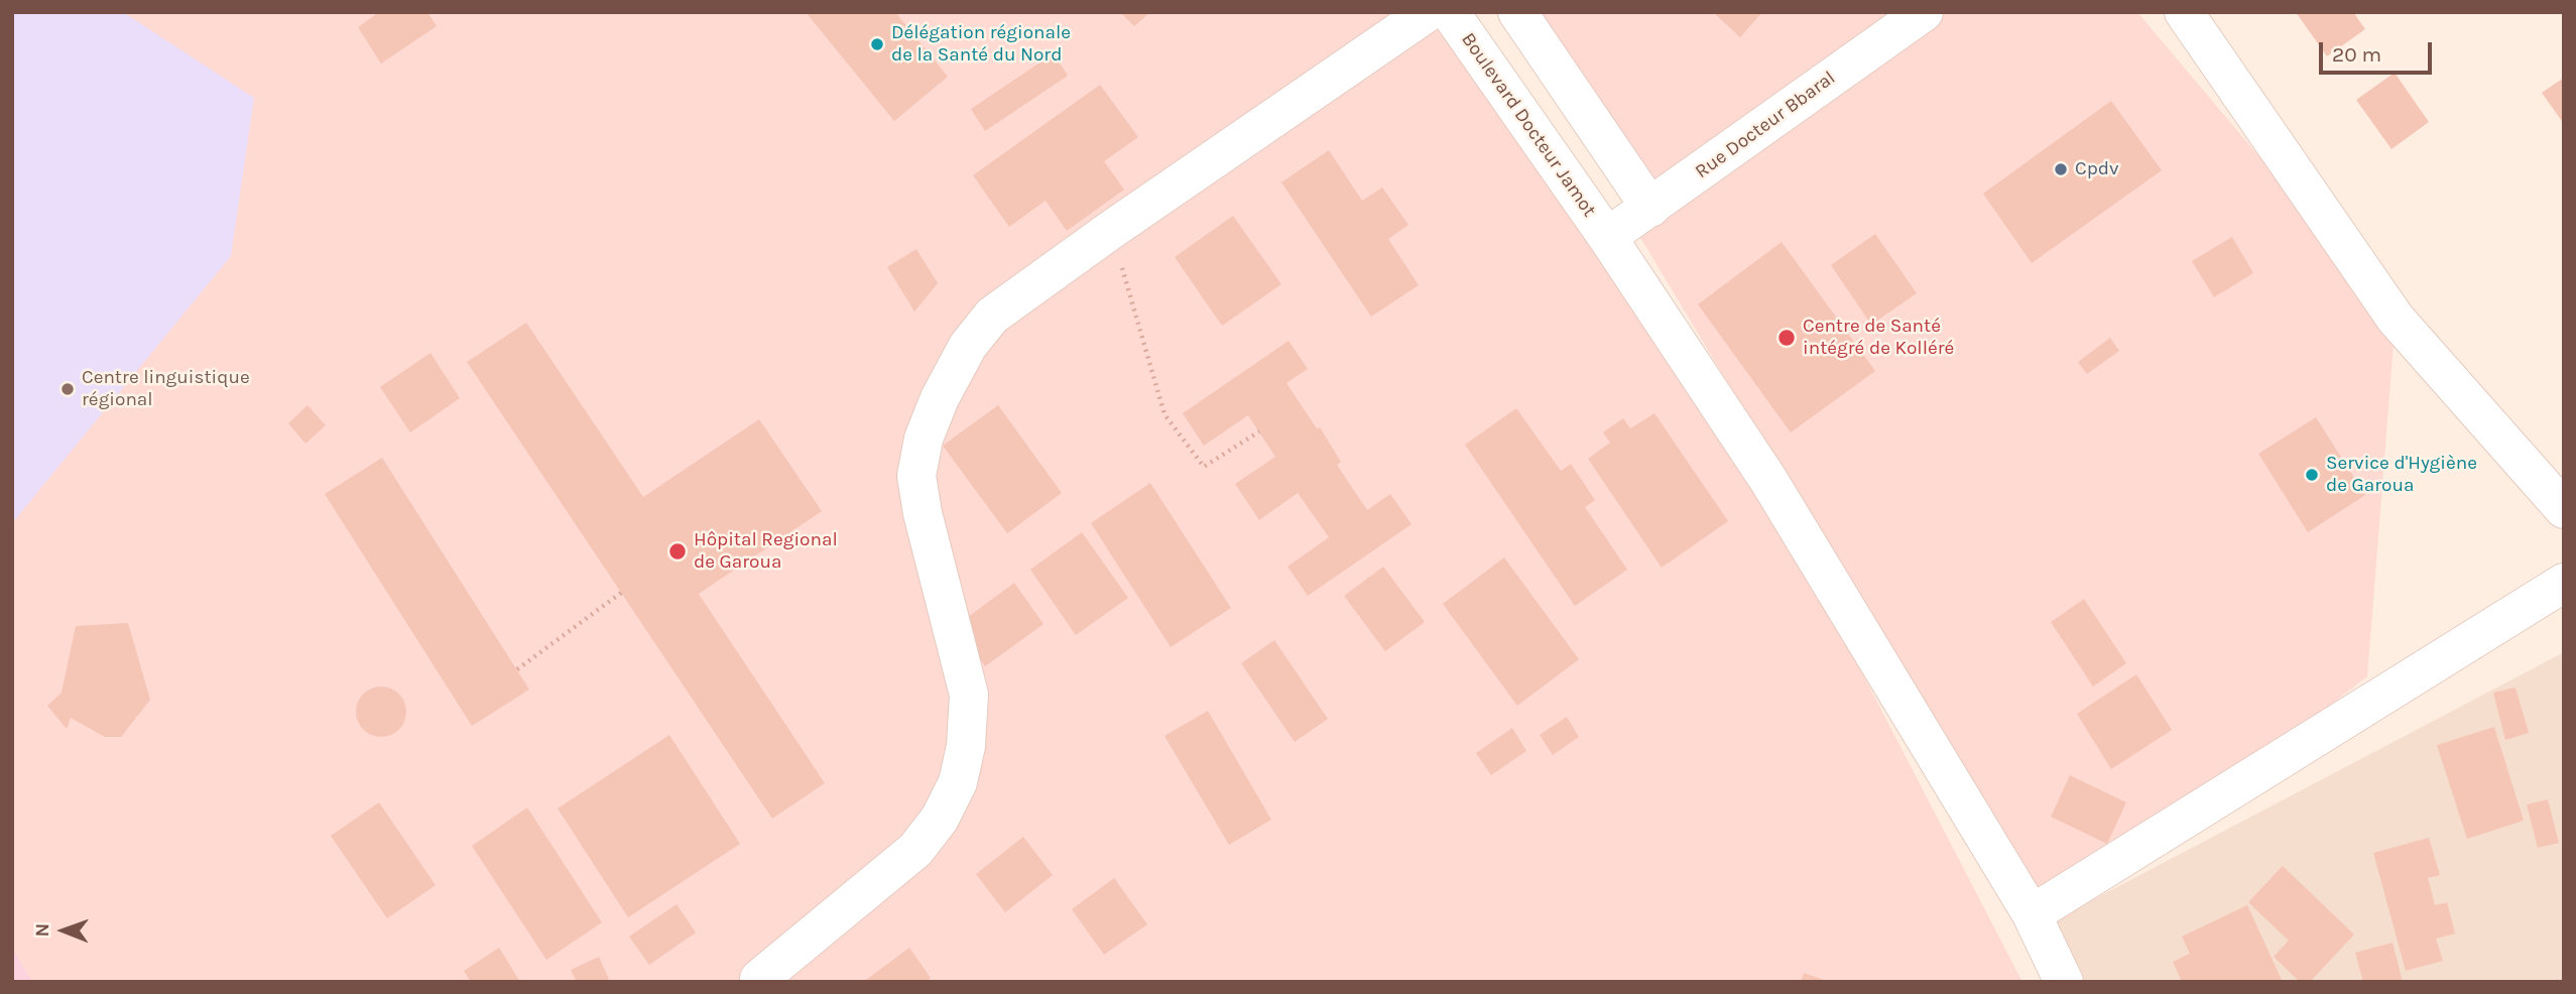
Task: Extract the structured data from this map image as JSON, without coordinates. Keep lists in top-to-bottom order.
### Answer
{
  "streets": {
    "street": ["Boulevard Docteur Jamot", "Rue Docteur Bbaral"]
  },
  "crossings": [
    ["Boulevard Docteur Jamot", "Rue Docteur Bbaral"]
  ],
  "places": [
    "Délégation régionale de la Santé du Nord",
    "Cpdv",
    "Centre de Santé intégré de Kolléré",
    "Centre linguistique régional",
    "Service d'Hygiène de Garoua",
    "Hôpital Regional de Garoua"
  ],
  "scale_bar": "20 m",
  "north": "left"
}
